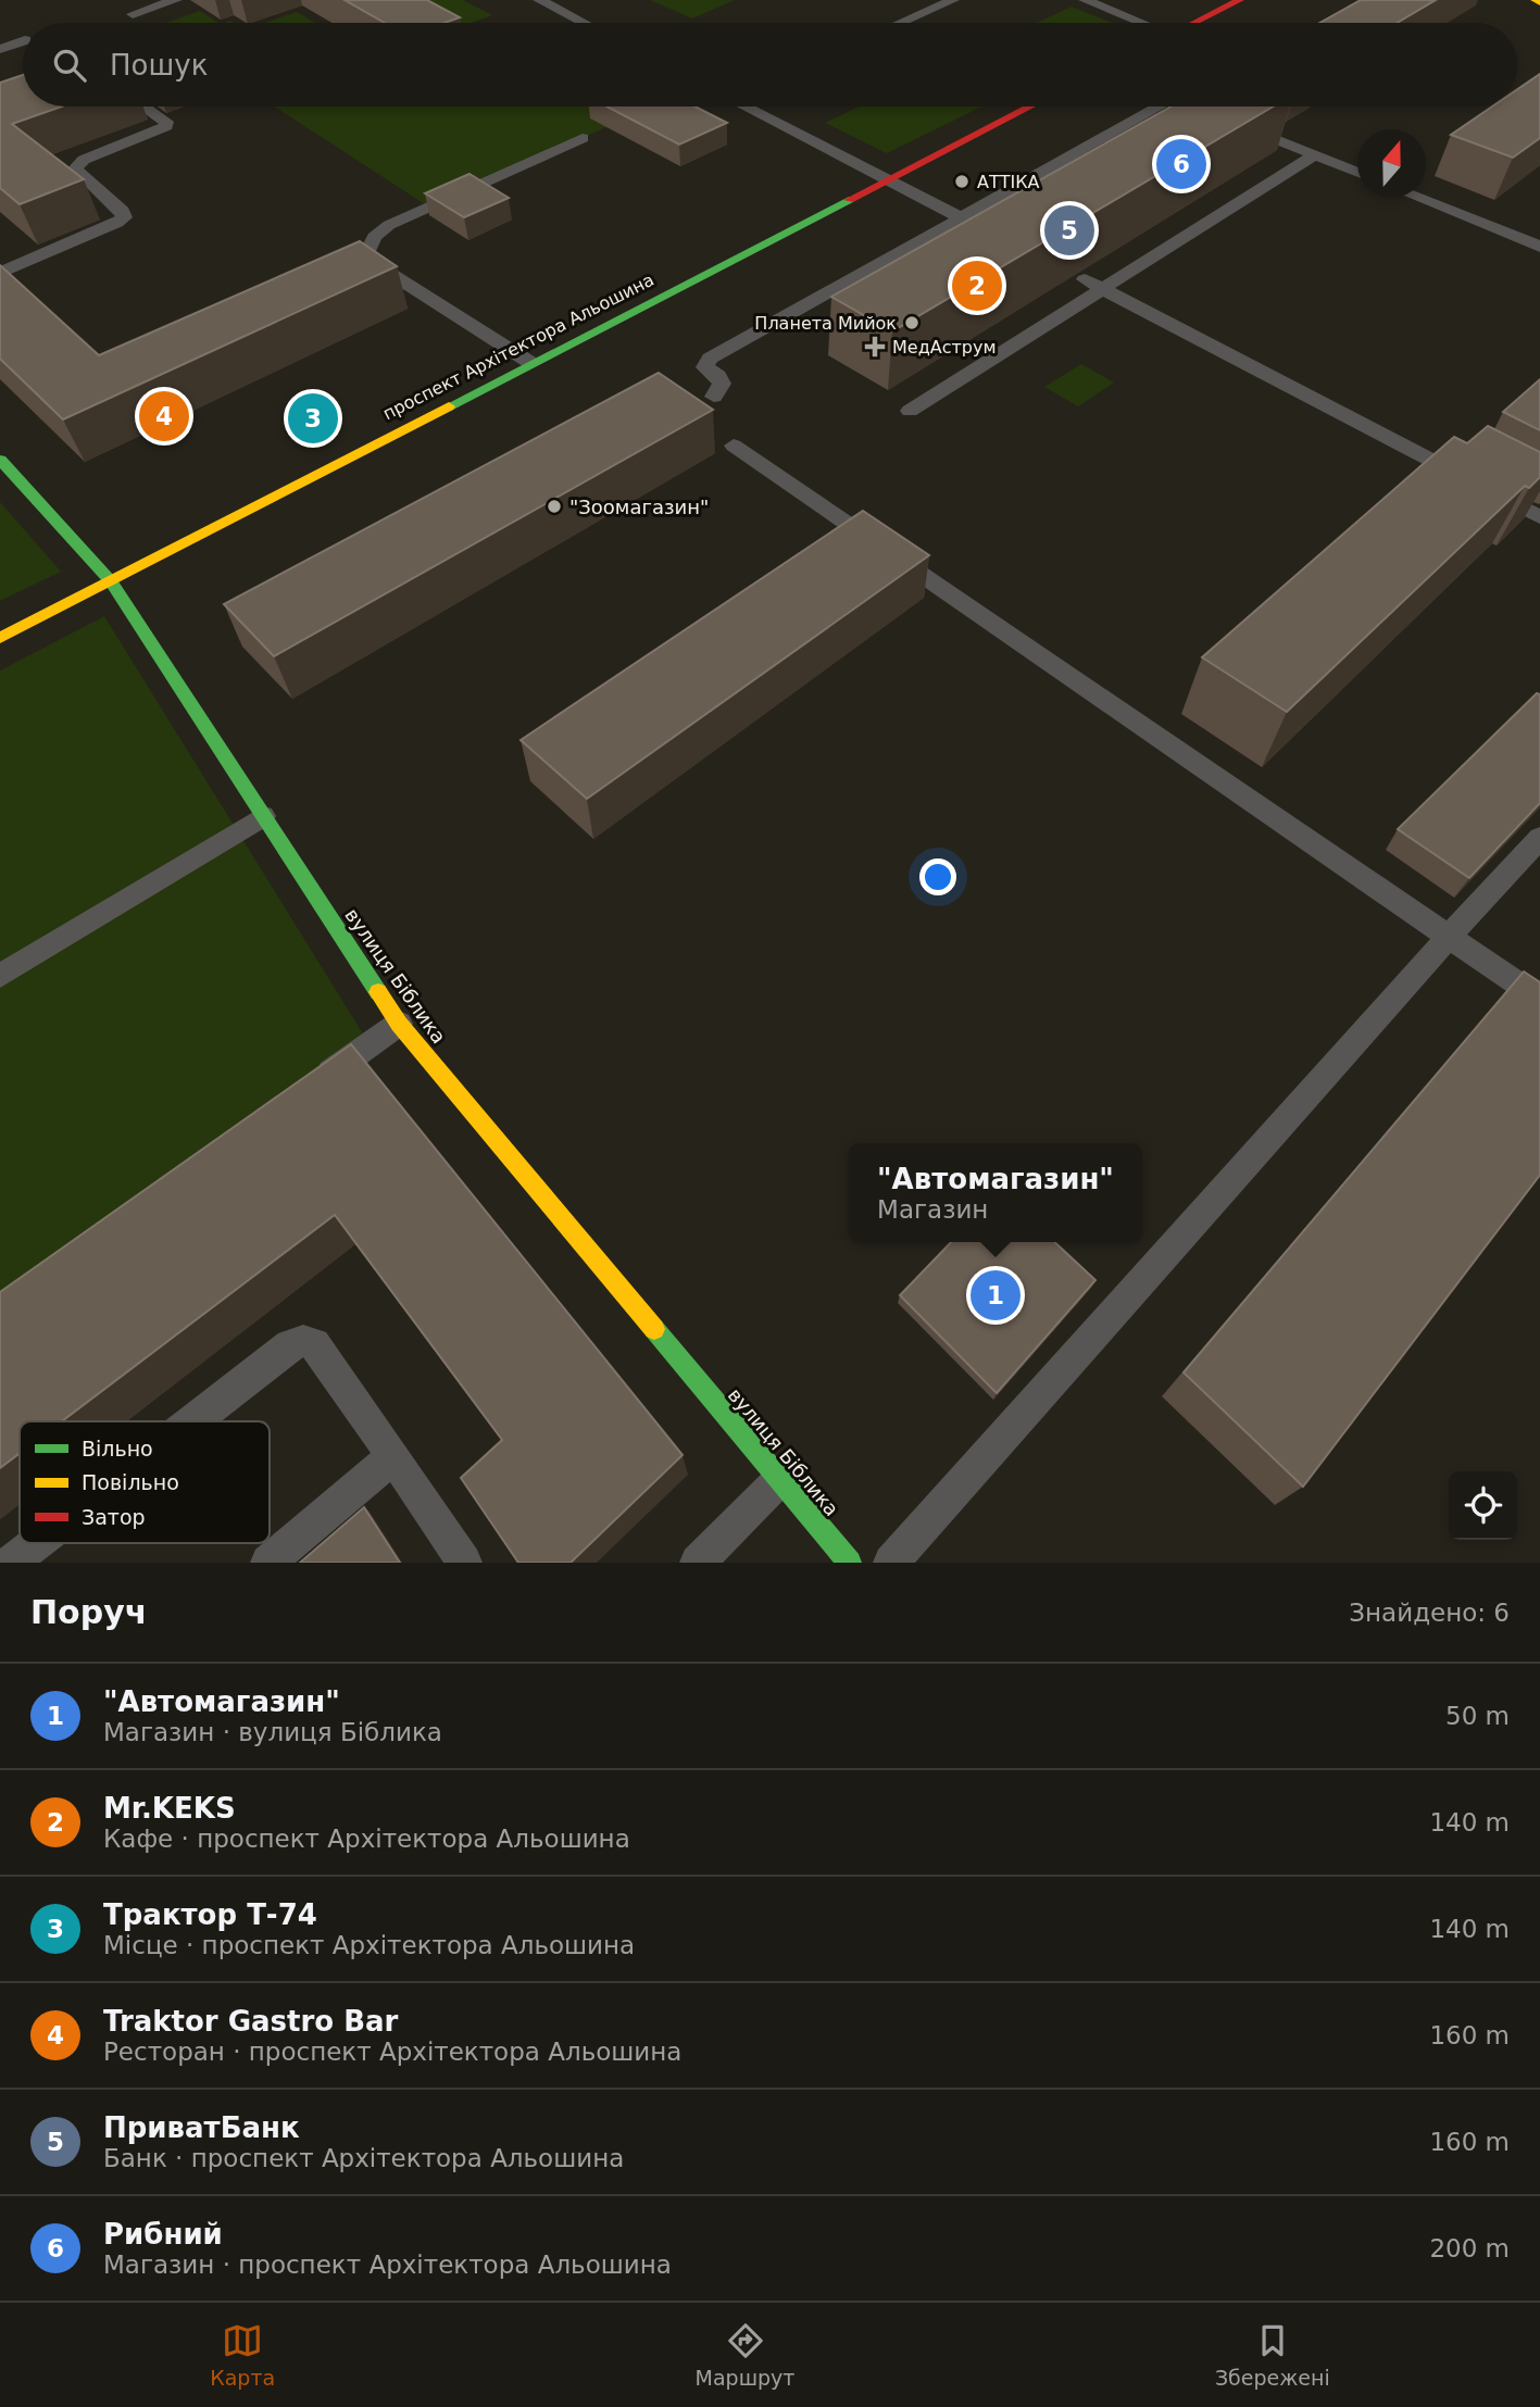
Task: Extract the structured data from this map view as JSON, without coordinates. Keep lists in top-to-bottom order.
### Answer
{
  "streets": {
    "street": ["проспект Архітектора Альошина", "вулиця Біблика"]
  },
  "crossings": [
    ["проспект Архітектора Альошина", "вулиця Біблика"]
  ],
  "places": {
    "other": ["АТТІКА", "Планета Мийок", "\"Зоомагазин\""],
    "health": ["МедАструм"]
  },
  "legend": ["Вільно", "Повільно", "Затор"],
  "north": "top",
  "page": {
    "search": "Пошук",
    "pins": [
      "6",
      "5",
      "2",
      "4",
      "3",
      "1"
    ],
    "popup": ["\"Автомагазин\"", "Магазин"],
    "heading": ["Поруч", "Знайдено: 6"],
    "list": [
      {
        "mark": "1",
        "name": "\"Автомагазин\"",
        "note": "Магазин · вулиця Біблика",
        "value": "50 m"
      },
      {
        "mark": "2",
        "name": "Mr.KEKS",
        "note": "Кафе · проспект Архітектора Альошина",
        "value": "140 m"
      },
      {
        "mark": "3",
        "name": "Трактор Т-74",
        "note": "Місце · проспект Архітектора Альошина",
        "value": "140 m"
      },
      {
        "mark": "4",
        "name": "Traktor Gastro Bar",
        "note": "Ресторан · проспект Архітектора Альошина",
        "value": "160 m"
      },
      {
        "mark": "5",
        "name": "ПриватБанк",
        "note": "Банк · проспект Архітектора Альошина",
        "value": "160 m"
      },
      {
        "mark": "6",
        "name": "Рибний",
        "note": "Магазин · проспект Архітектора Альошина",
        "value": "200 m"
      }
    ],
    "nav": ["Карта", "Маршрут", "Збережені"]
  }
}
